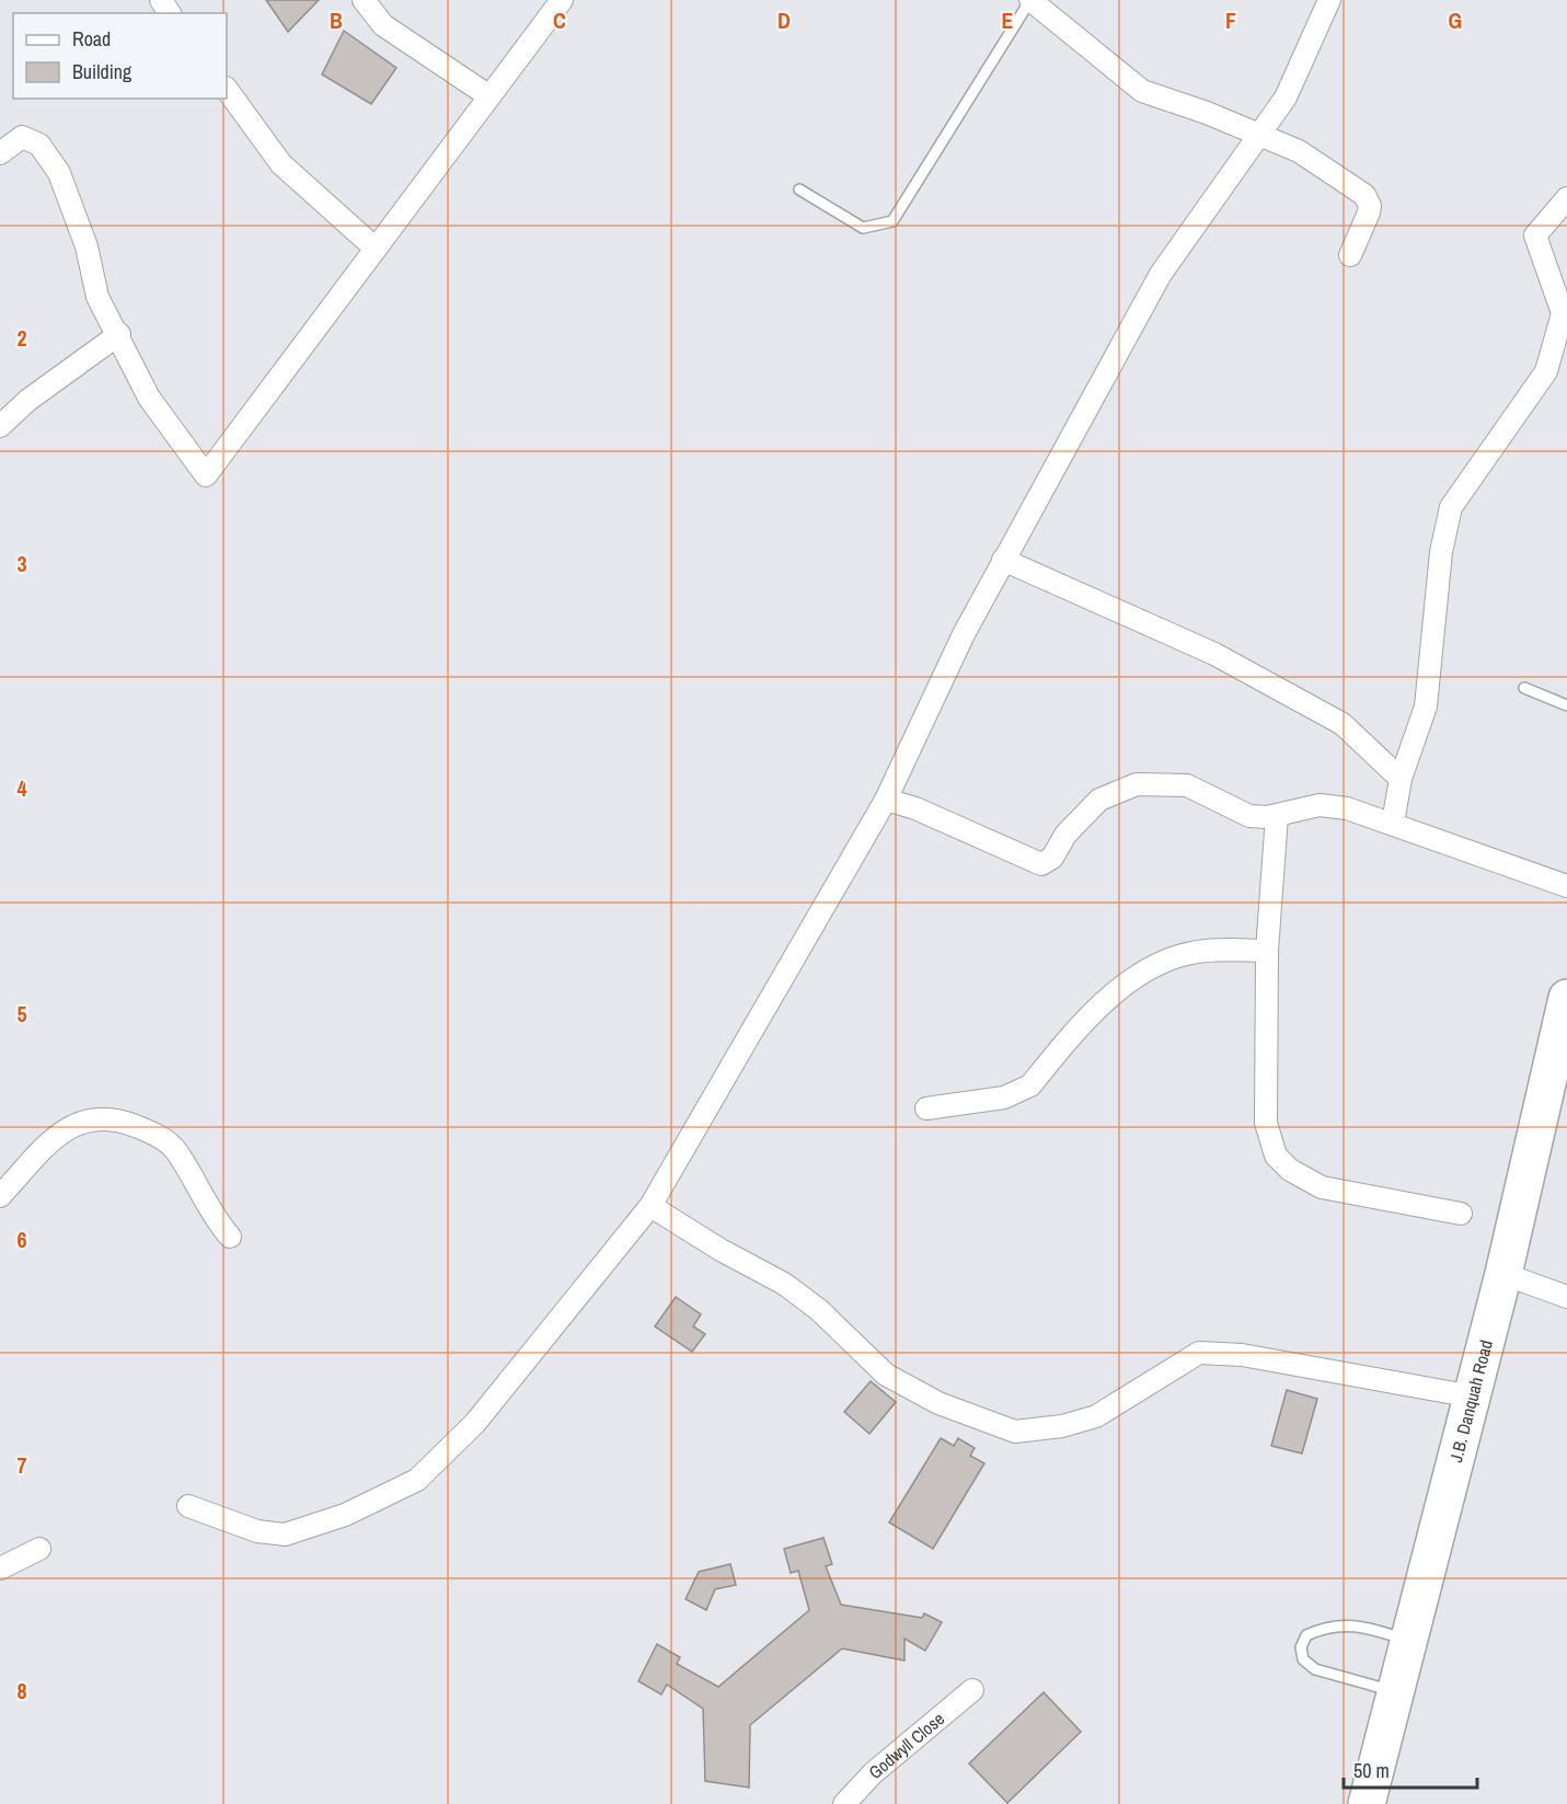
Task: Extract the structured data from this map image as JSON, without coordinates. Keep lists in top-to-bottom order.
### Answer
{
  "streets": {
    "highway": ["J.B. Danquah Road"],
    "street": ["Godwyll Close"]
  },
  "legend": ["Road", "Building"],
  "scale_bar": "50 m",
  "grid": {
    "columns": [
      "B",
      "C",
      "D",
      "E",
      "F",
      "G"
    ],
    "rows": [
      "2",
      "3",
      "4",
      "5",
      "6",
      "7",
      "8"
    ]
  }
}
